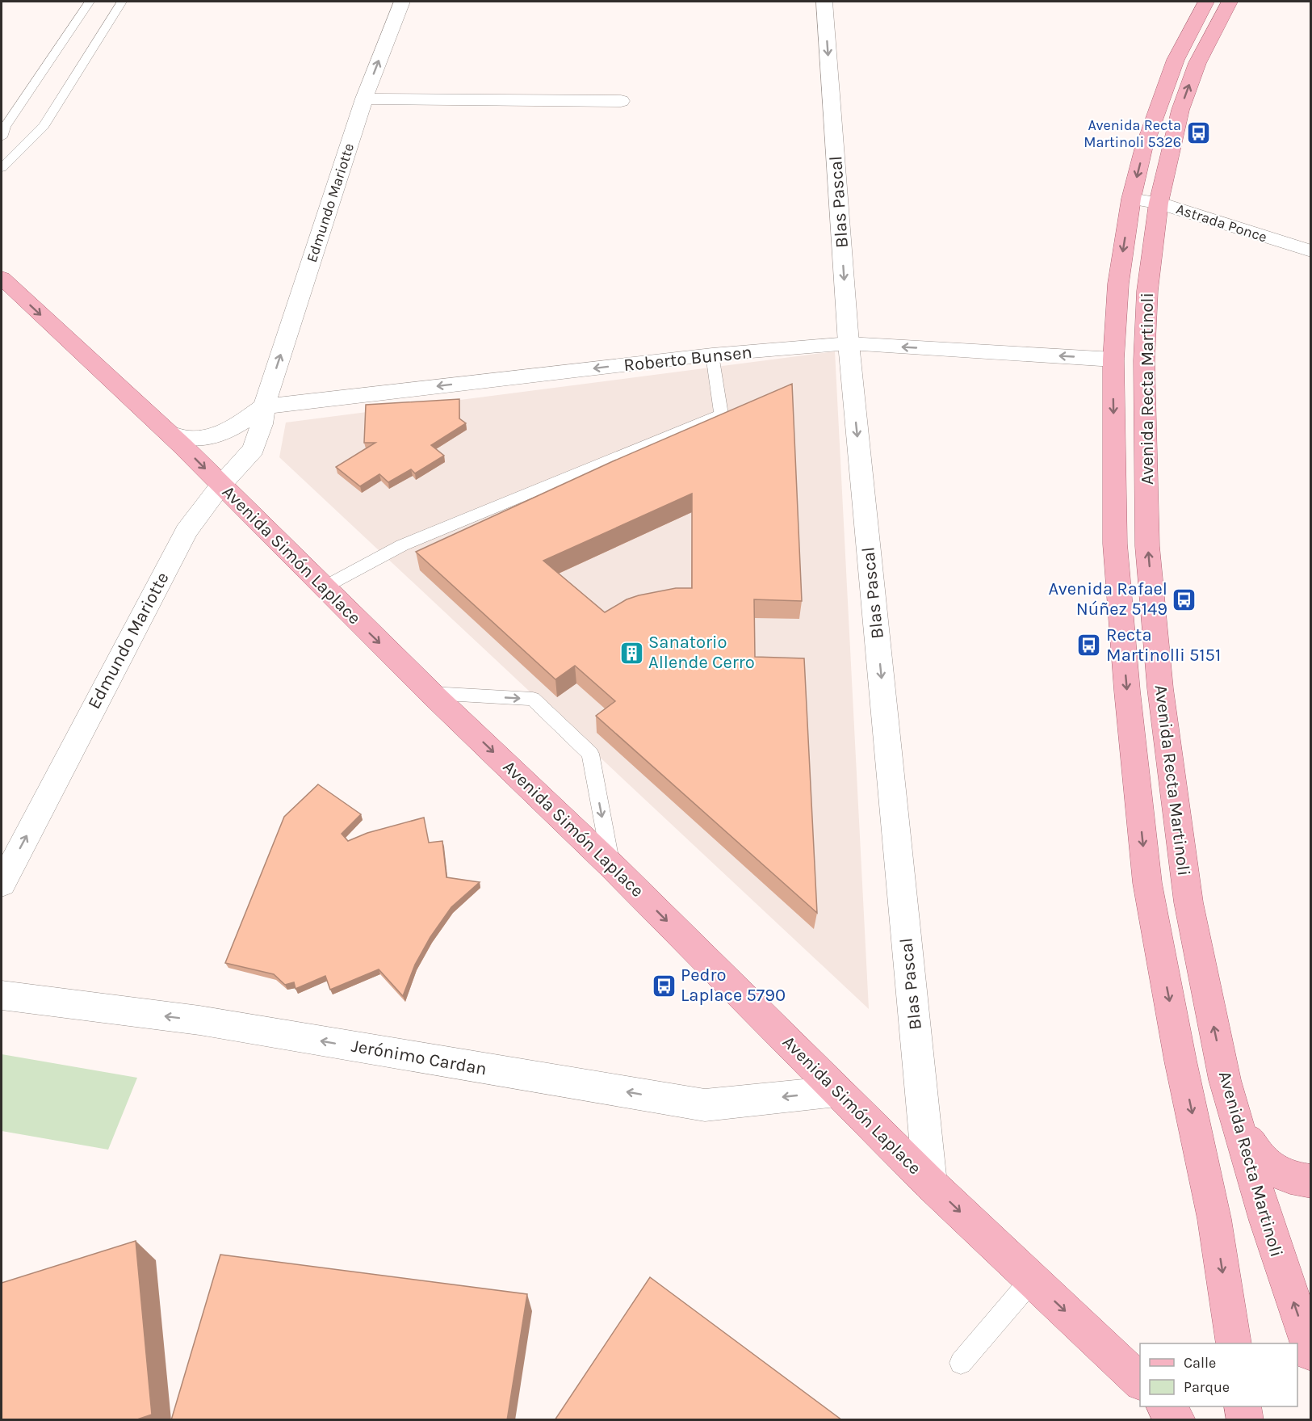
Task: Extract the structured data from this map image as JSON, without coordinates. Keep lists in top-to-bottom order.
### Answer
{
  "streets": {
    "main road": ["Avenida Recta Martinoli", "Avenida Simón Laplace"],
    "street": [
      "Blas Pascal",
      "Edmundo Mariotte",
      "Astrada Ponce",
      "Roberto Bunsen",
      "Jerónimo Cardan"
    ]
  },
  "crossings": [
    ["Blas Pascal", "Roberto Bunsen"],
    ["Blas Pascal", "Avenida Simón Laplace"],
    ["Edmundo Mariotte", "Roberto Bunsen"],
    ["Edmundo Mariotte", "Avenida Simón Laplace"],
    ["Astrada Ponce", "Avenida Recta Martinoli"],
    ["Roberto Bunsen", "Avenida Recta Martinoli"],
    ["Avenida Simón Laplace", "Jerónimo Cardan"]
  ],
  "one_way": [
    "Blas Pascal",
    "Edmundo Mariotte",
    "Roberto Bunsen",
    "Avenida Simón Laplace",
    "Jerónimo Cardan"
  ],
  "places": {
    "bus stop": [
      "Avenida Recta Martinoli 5326",
      "Avenida Rafael Núñez 5149",
      "Recta Martinolli 5151",
      "Pedro Laplace 5790"
    ],
    "building": ["Sanatorio Allende Cerro"]
  },
  "legend": ["Calle", "Parque"]
}
